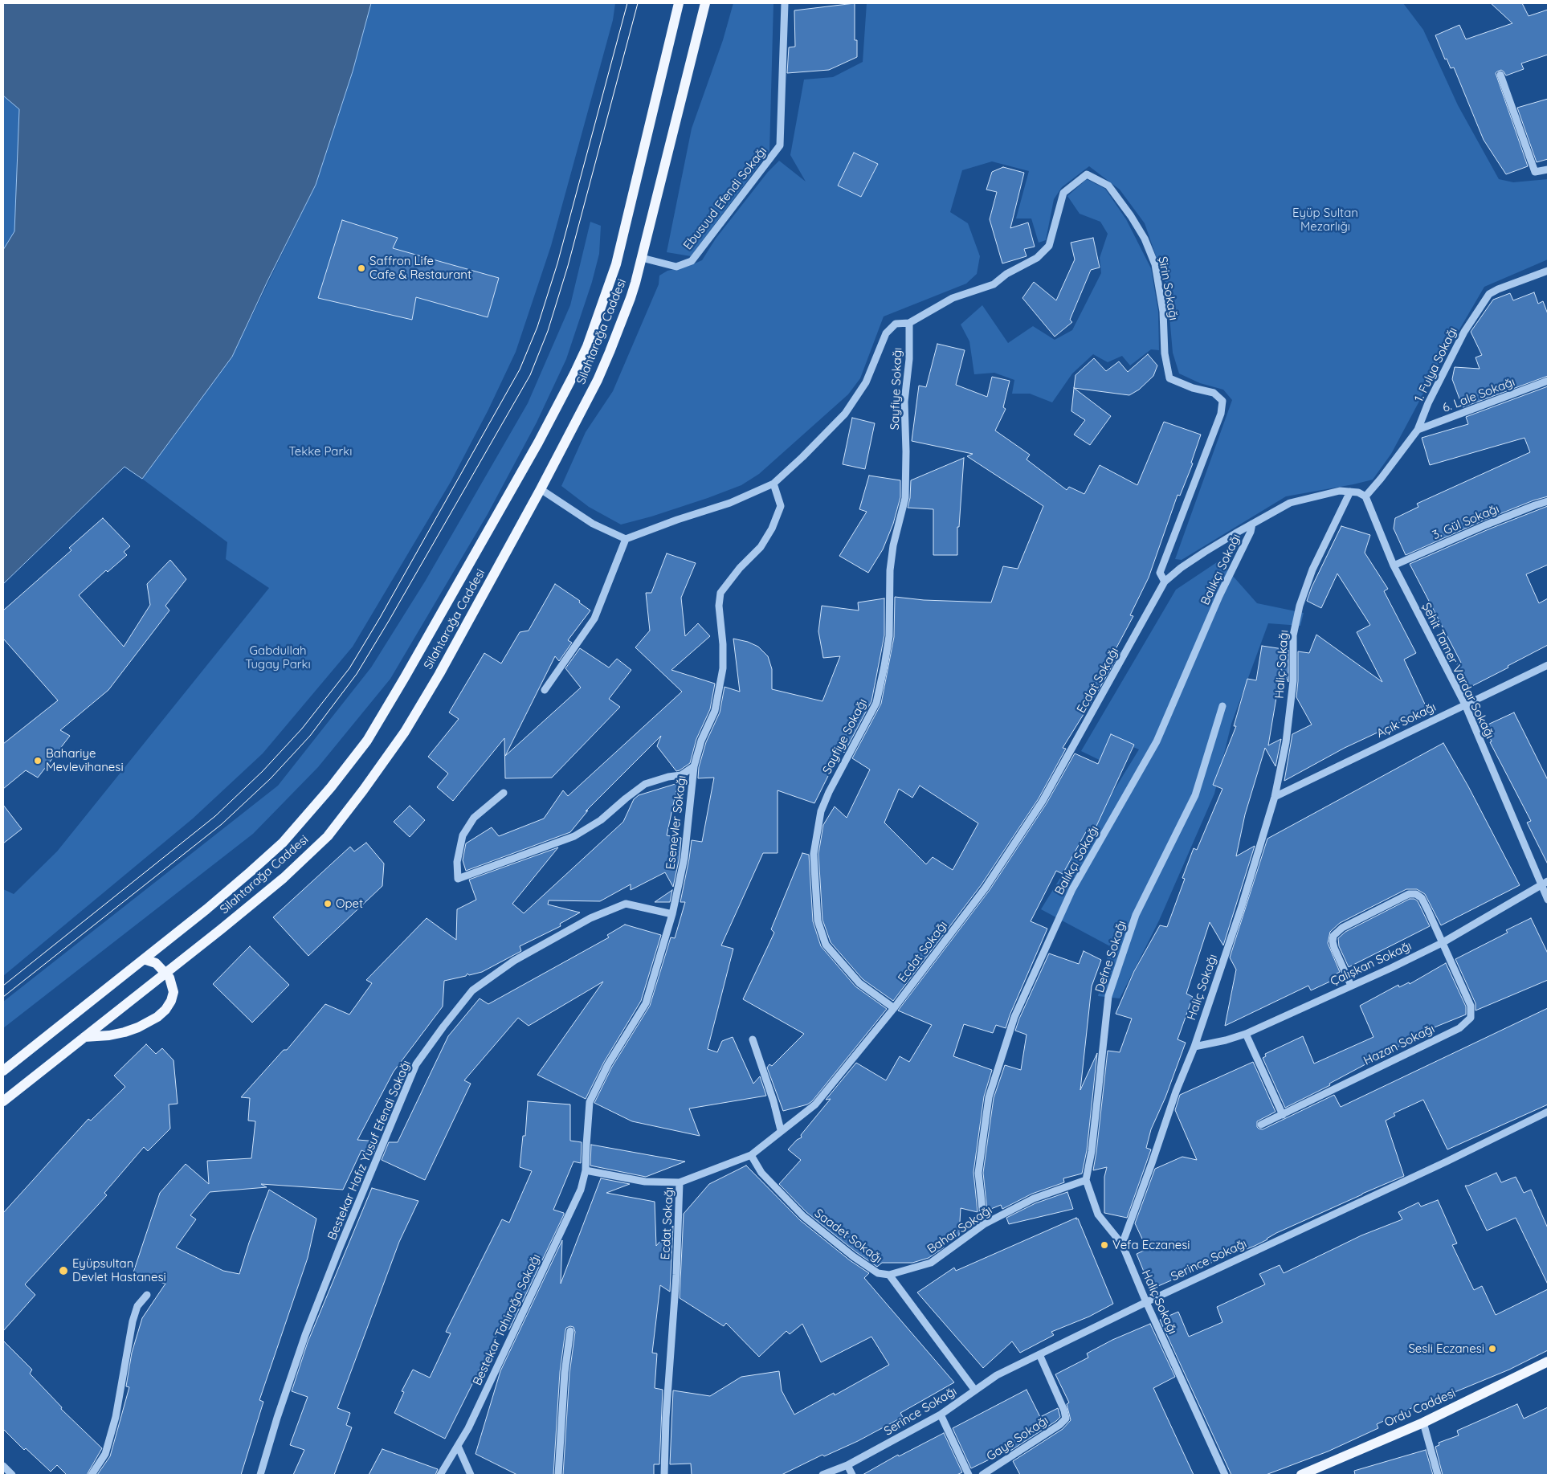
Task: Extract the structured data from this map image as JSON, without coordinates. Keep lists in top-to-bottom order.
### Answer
{
  "streets": {
    "main road": ["Silahtarağa Caddesi", "Ordu Caddesi"],
    "street": [
      "Ebusuud Efendi Sokağı",
      "Şirin Sokağı",
      "1. Fulya Sokağı",
      "Sayfiye Sokağı",
      "6. Lale Sokağı",
      "3. Gül Sokağı",
      "Balıkçı Sokağı",
      "Haliç Sokağı",
      "Şehit Tamer Vardar Sokağı",
      "Ecdat Sokağı",
      "Açık Sokağı",
      "Esenevler Sokağı",
      "Defne Sokağı",
      "Çalışkan Sokağı",
      "Hazan Sokağı",
      "Bestekar Hafız Yusuf Efendi Sokağı",
      "Bahar Sokağı",
      "Saadet Sokağı",
      "Serince Sokağı",
      "Bestekar Tahirağa Sokağı",
      "Gaye Sokağı"
    ]
  },
  "crossings": [
    ["Ebusuud Efendi Sokağı", "Silahtarağa Caddesi"],
    ["Şirin Sokağı", "Sayfiye Sokağı"],
    ["Şirin Sokağı", "Ecdat Sokağı"],
    ["1. Fulya Sokağı", "6. Lale Sokağı"],
    ["1. Fulya Sokağı", "Şehit Tamer Vardar Sokağı"],
    ["Sayfiye Sokağı", "Ecdat Sokağı"],
    ["3. Gül Sokağı", "Şehit Tamer Vardar Sokağı"],
    ["Balıkçı Sokağı", "Bahar Sokağı"],
    ["Haliç Sokağı", "Açık Sokağı"],
    ["Haliç Sokağı", "Çalışkan Sokağı"],
    ["Haliç Sokağı", "Serince Sokağı"],
    ["Şehit Tamer Vardar Sokağı", "Açık Sokağı"],
    ["Şehit Tamer Vardar Sokağı", "Çalışkan Sokağı"],
    ["Ecdat Sokağı", "Saadet Sokağı"],
    ["Esenevler Sokağı", "Bestekar Hafız Yusuf Efendi Sokağı"],
    ["Esenevler Sokağı", "Bestekar Tahirağa Sokağı"],
    ["Defne Sokağı", "Bahar Sokağı"],
    ["Çalışkan Sokağı", "Hazan Sokağı"],
    ["Bahar Sokağı", "Saadet Sokağı"],
    ["Saadet Sokağı", "Serince Sokağı"],
    ["Serince Sokağı", "Gaye Sokağı"]
  ],
  "parks": ["Eyüp Sultan Mezarlığı", "Tekke Parkı", "Gabdullah Tugay Parkı"],
  "places": [
    "Saffron Life Cafe & Restaurant",
    "Bahariye Mevlevihanesi",
    "Opet",
    "Vefa Eczanesi",
    "Eyüpsultan Devlet Hastanesi",
    "Sesli Eczanesi"
  ]
}
